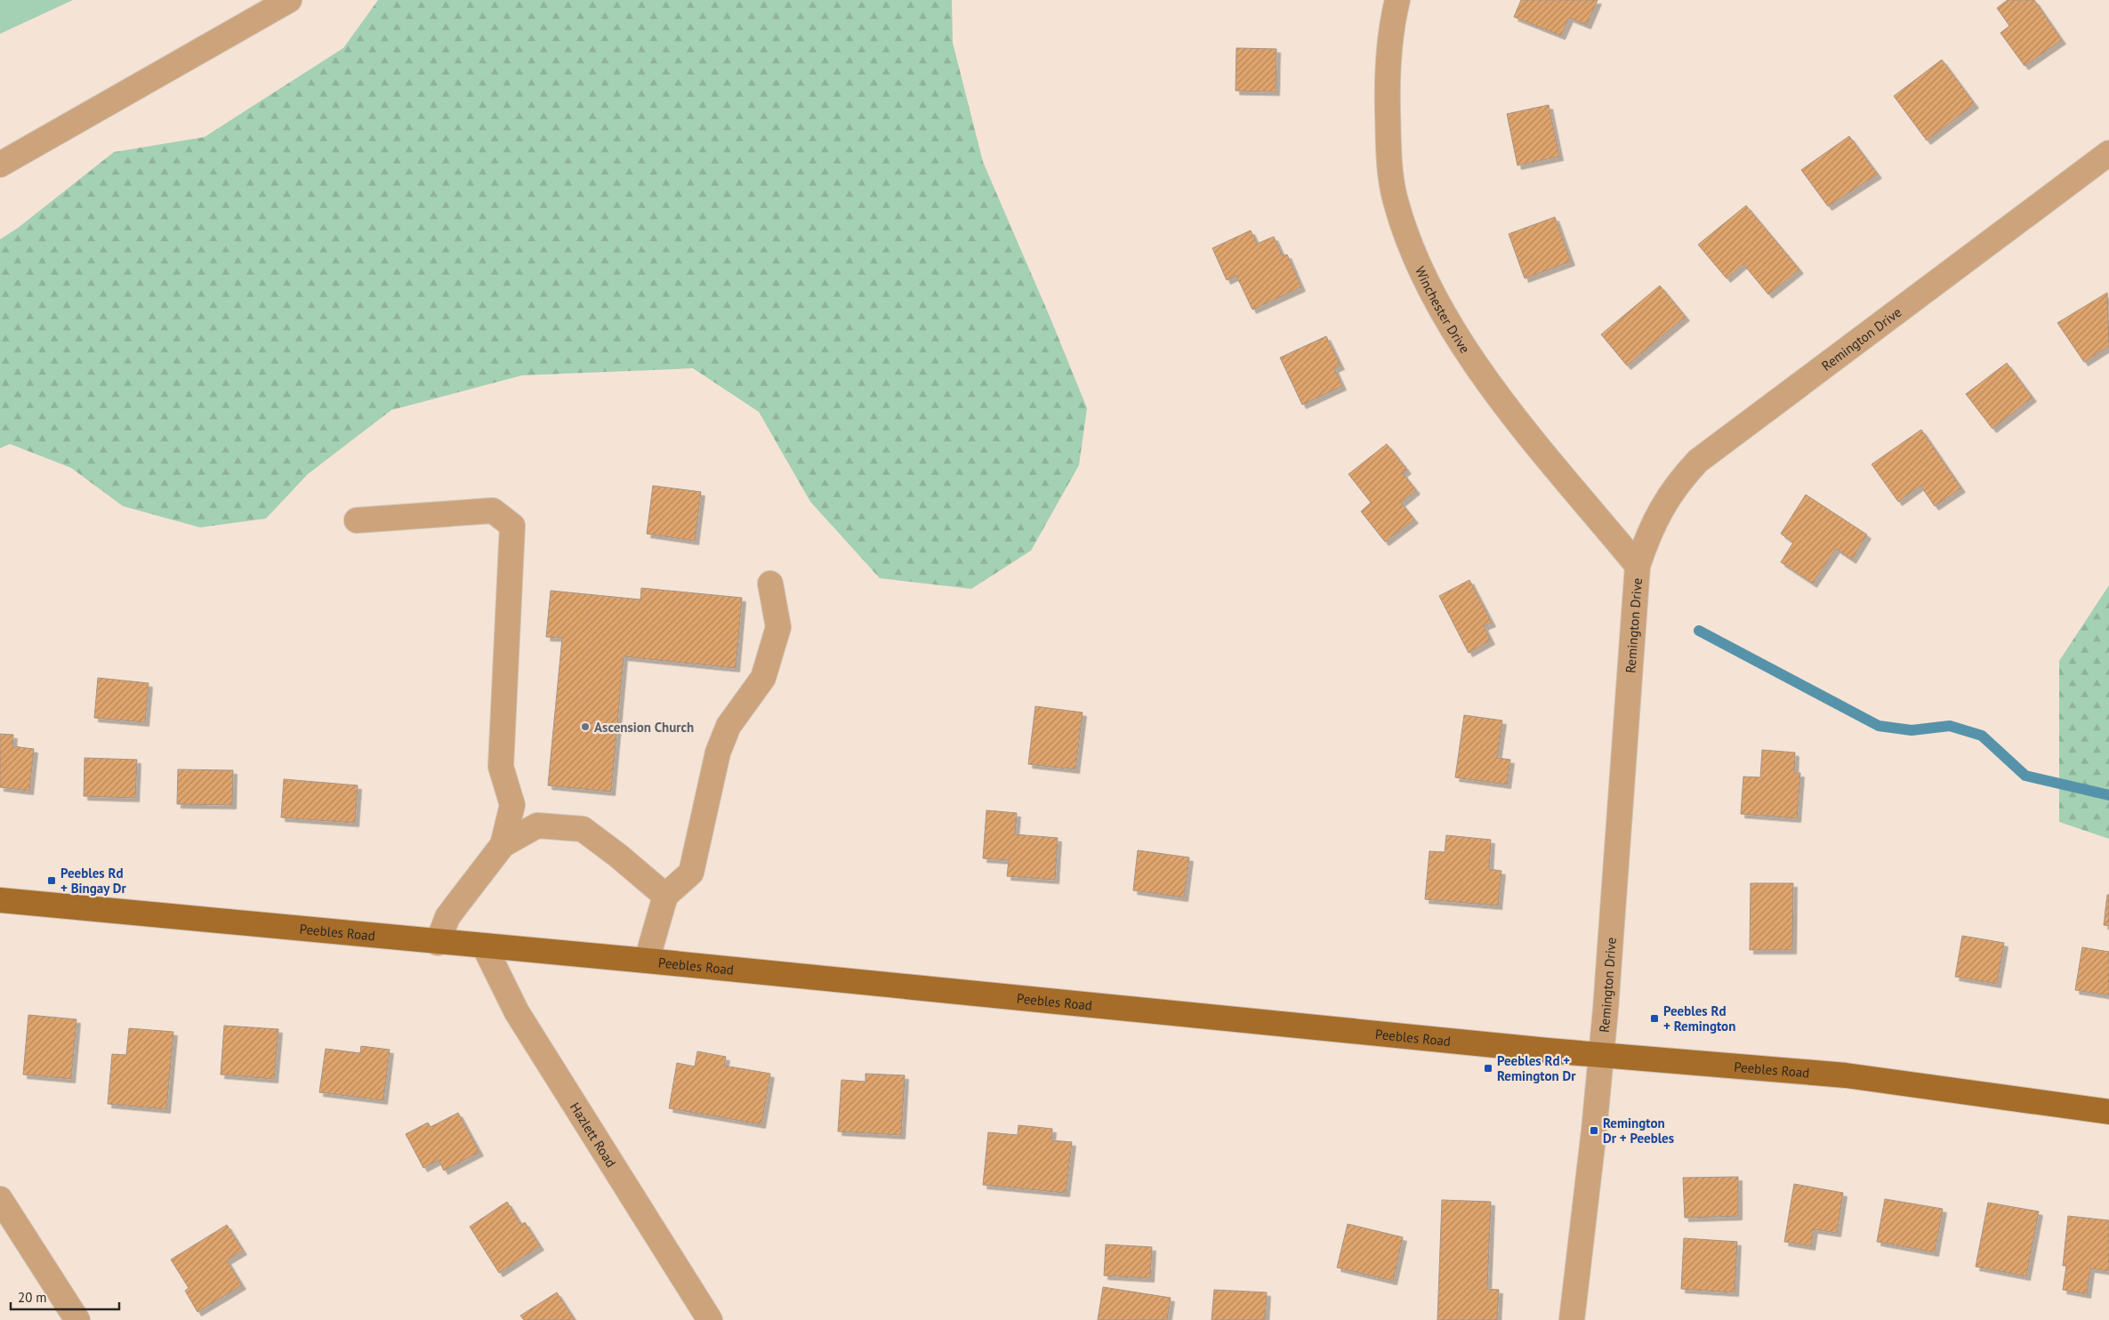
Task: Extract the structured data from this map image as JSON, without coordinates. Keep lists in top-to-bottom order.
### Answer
{
  "streets": {
    "main road": ["Peebles Road"],
    "street": ["Winchester Drive", "Remington Drive", "Hazlett Road"]
  },
  "crossings": [
    ["Winchester Drive", "Remington Drive"],
    ["Remington Drive", "Peebles Road"],
    ["Peebles Road", "Hazlett Road"]
  ],
  "places": {
    "other": ["Ascension Church"],
    "transit": [
      "Peebles Rd + Bingay Dr",
      "Peebles Rd + Remington",
      "Peebles Rd + Remington Dr",
      "Remington Dr + Peebles"
    ]
  },
  "scale_bar": "20 m"
}
